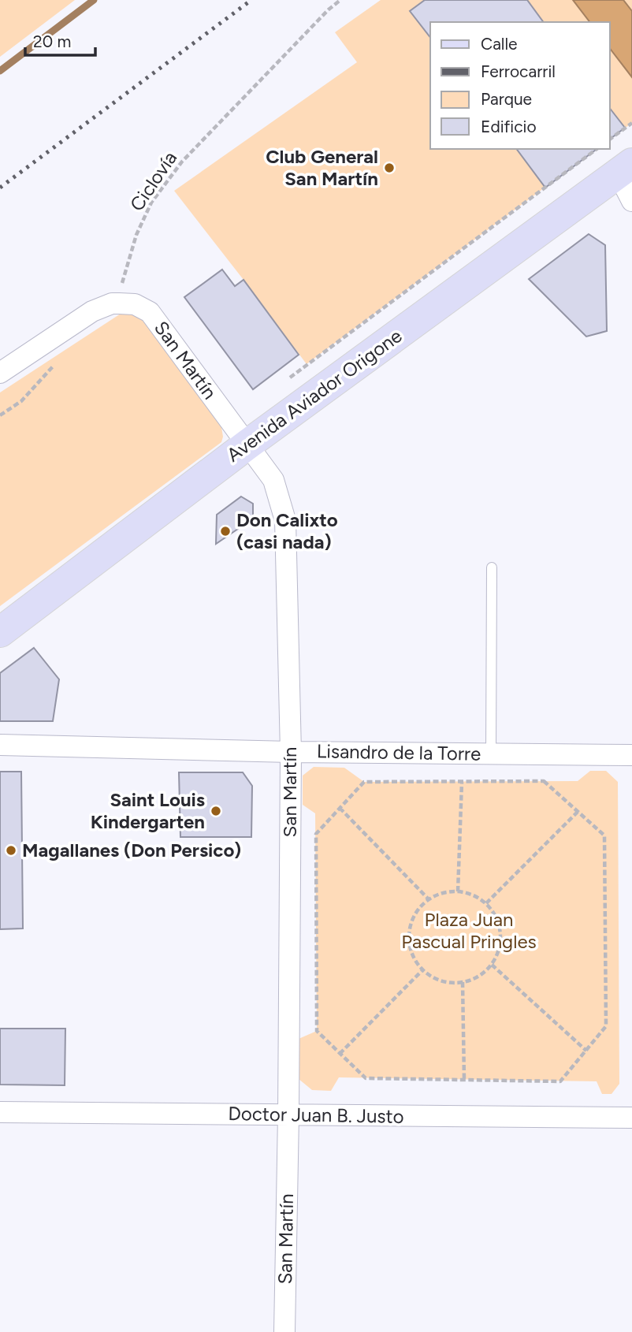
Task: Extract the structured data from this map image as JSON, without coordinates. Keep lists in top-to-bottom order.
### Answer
{
  "streets": {
    "main road": ["Avenida Aviador Origone"],
    "street": ["San Martín", "Lisandro de la Torre", "Doctor Juan B. Justo"],
    "path": ["Ciclovía"]
  },
  "crossings": [
    ["Ciclovía", "San Martín"],
    ["San Martín", "Avenida Aviador Origone"],
    ["San Martín", "Lisandro de la Torre"],
    ["San Martín", "Doctor Juan B. Justo"]
  ],
  "parks": ["Plaza Juan Pascual Pringles"],
  "places": [
    "Club General San Martín",
    "Don Calixto (casi nada)",
    "Saint Louis Kindergarten",
    "Magallanes (Don Persico)"
  ],
  "legend": [
    "Calle",
    "Ferrocarril",
    "Parque",
    "Edificio"
  ],
  "scale_bar": "20 m"
}
